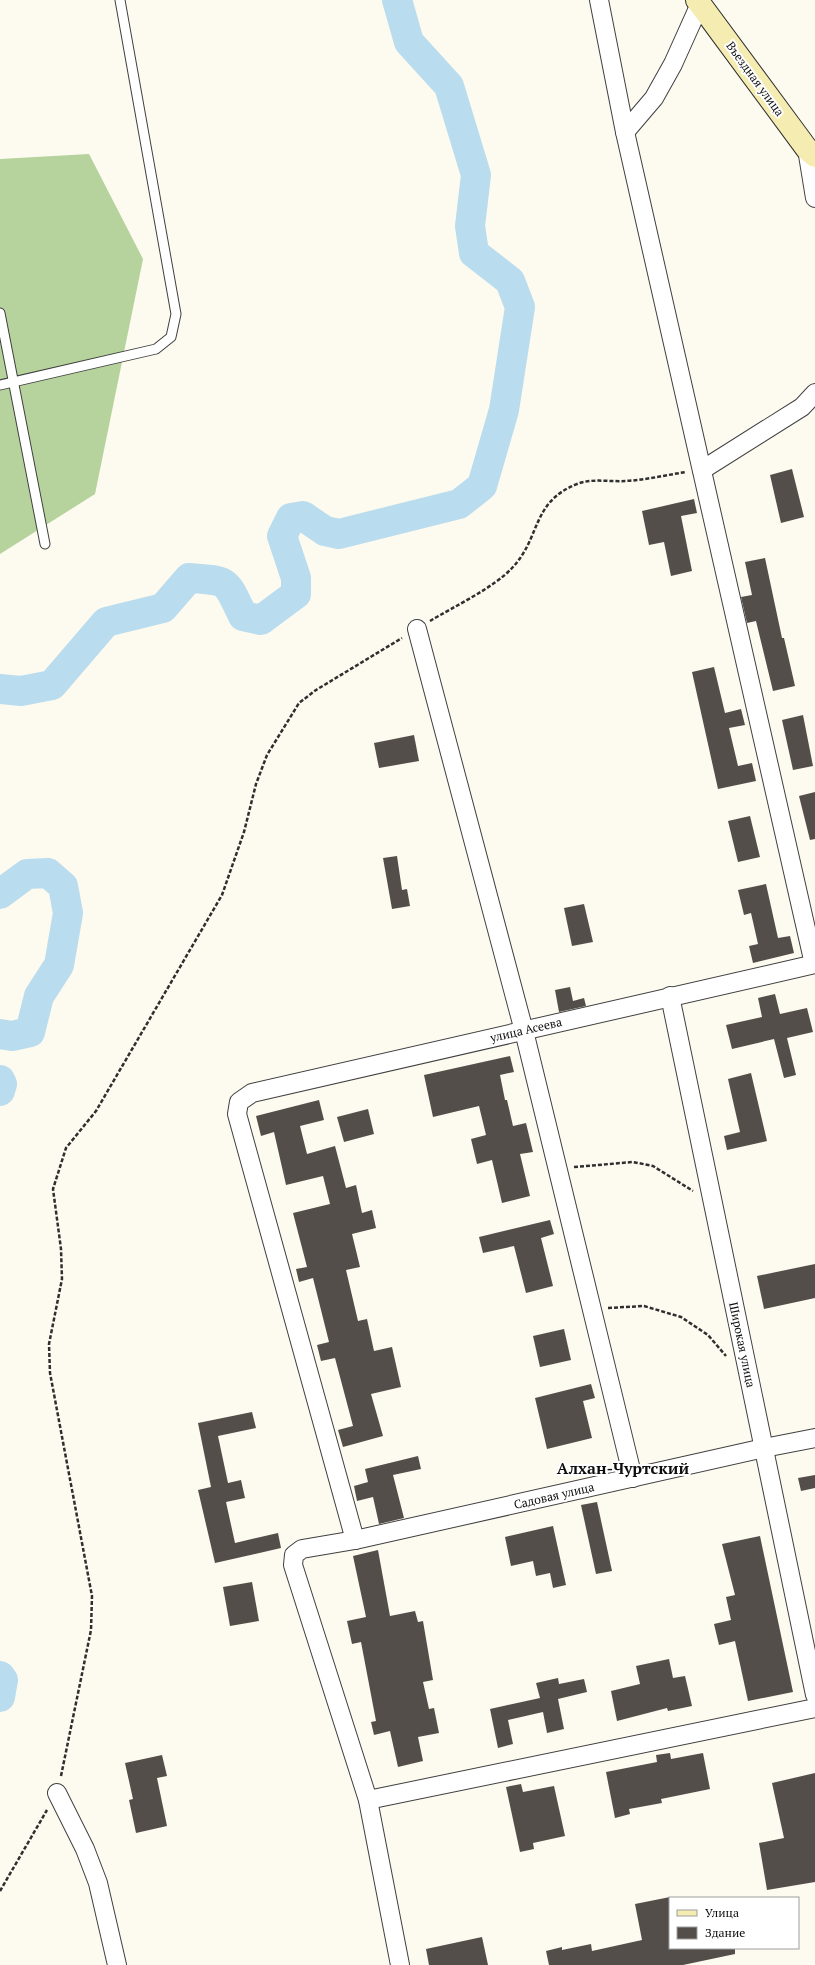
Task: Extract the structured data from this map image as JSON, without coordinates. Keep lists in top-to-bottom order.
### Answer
{
  "streets": {
    "street": [
      "Въездная улица",
      "улица Асеева",
      "Широкая улица",
      "Садовая улица"
    ]
  },
  "crossings": [
    ["улица Асеева", "Широкая улица"],
    ["улица Асеева", "Садовая улица"],
    ["Широкая улица", "Садовая улица"]
  ],
  "districts": ["Алхан-Чуртский"],
  "legend": ["Улица", "Здание"]
}
